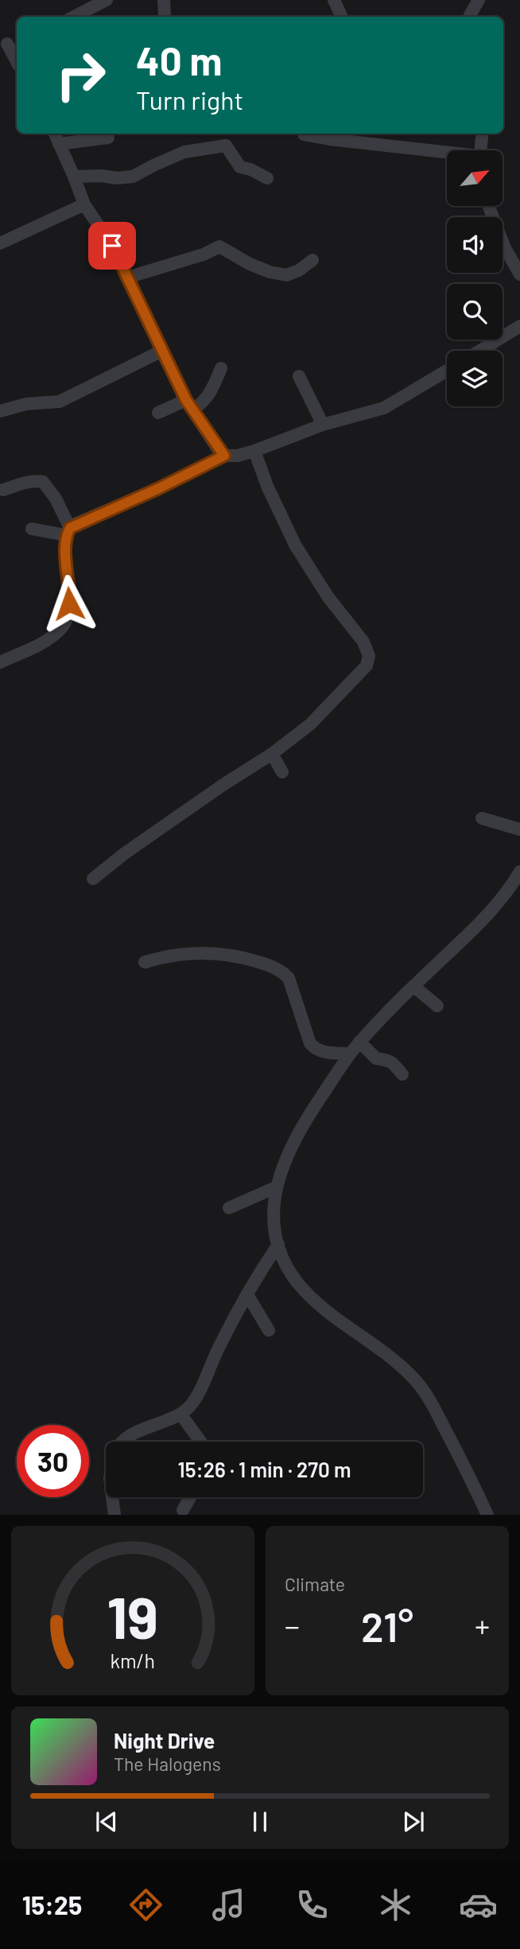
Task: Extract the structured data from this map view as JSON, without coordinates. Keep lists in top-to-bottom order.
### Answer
{
  "north": "top right",
  "page": {
    "turn": ["40 m", "Turn right"],
    "limit": "30",
    "trip": "15:26 · 1 min · 270 m",
    "tile": "Climate",
    "heat": ["−", "21°", "+"],
    "song": ["Night Drive", "The Halogens"],
    "tabs": "15:25",
    "gauge": ["19", "km/h"]
  }
}
